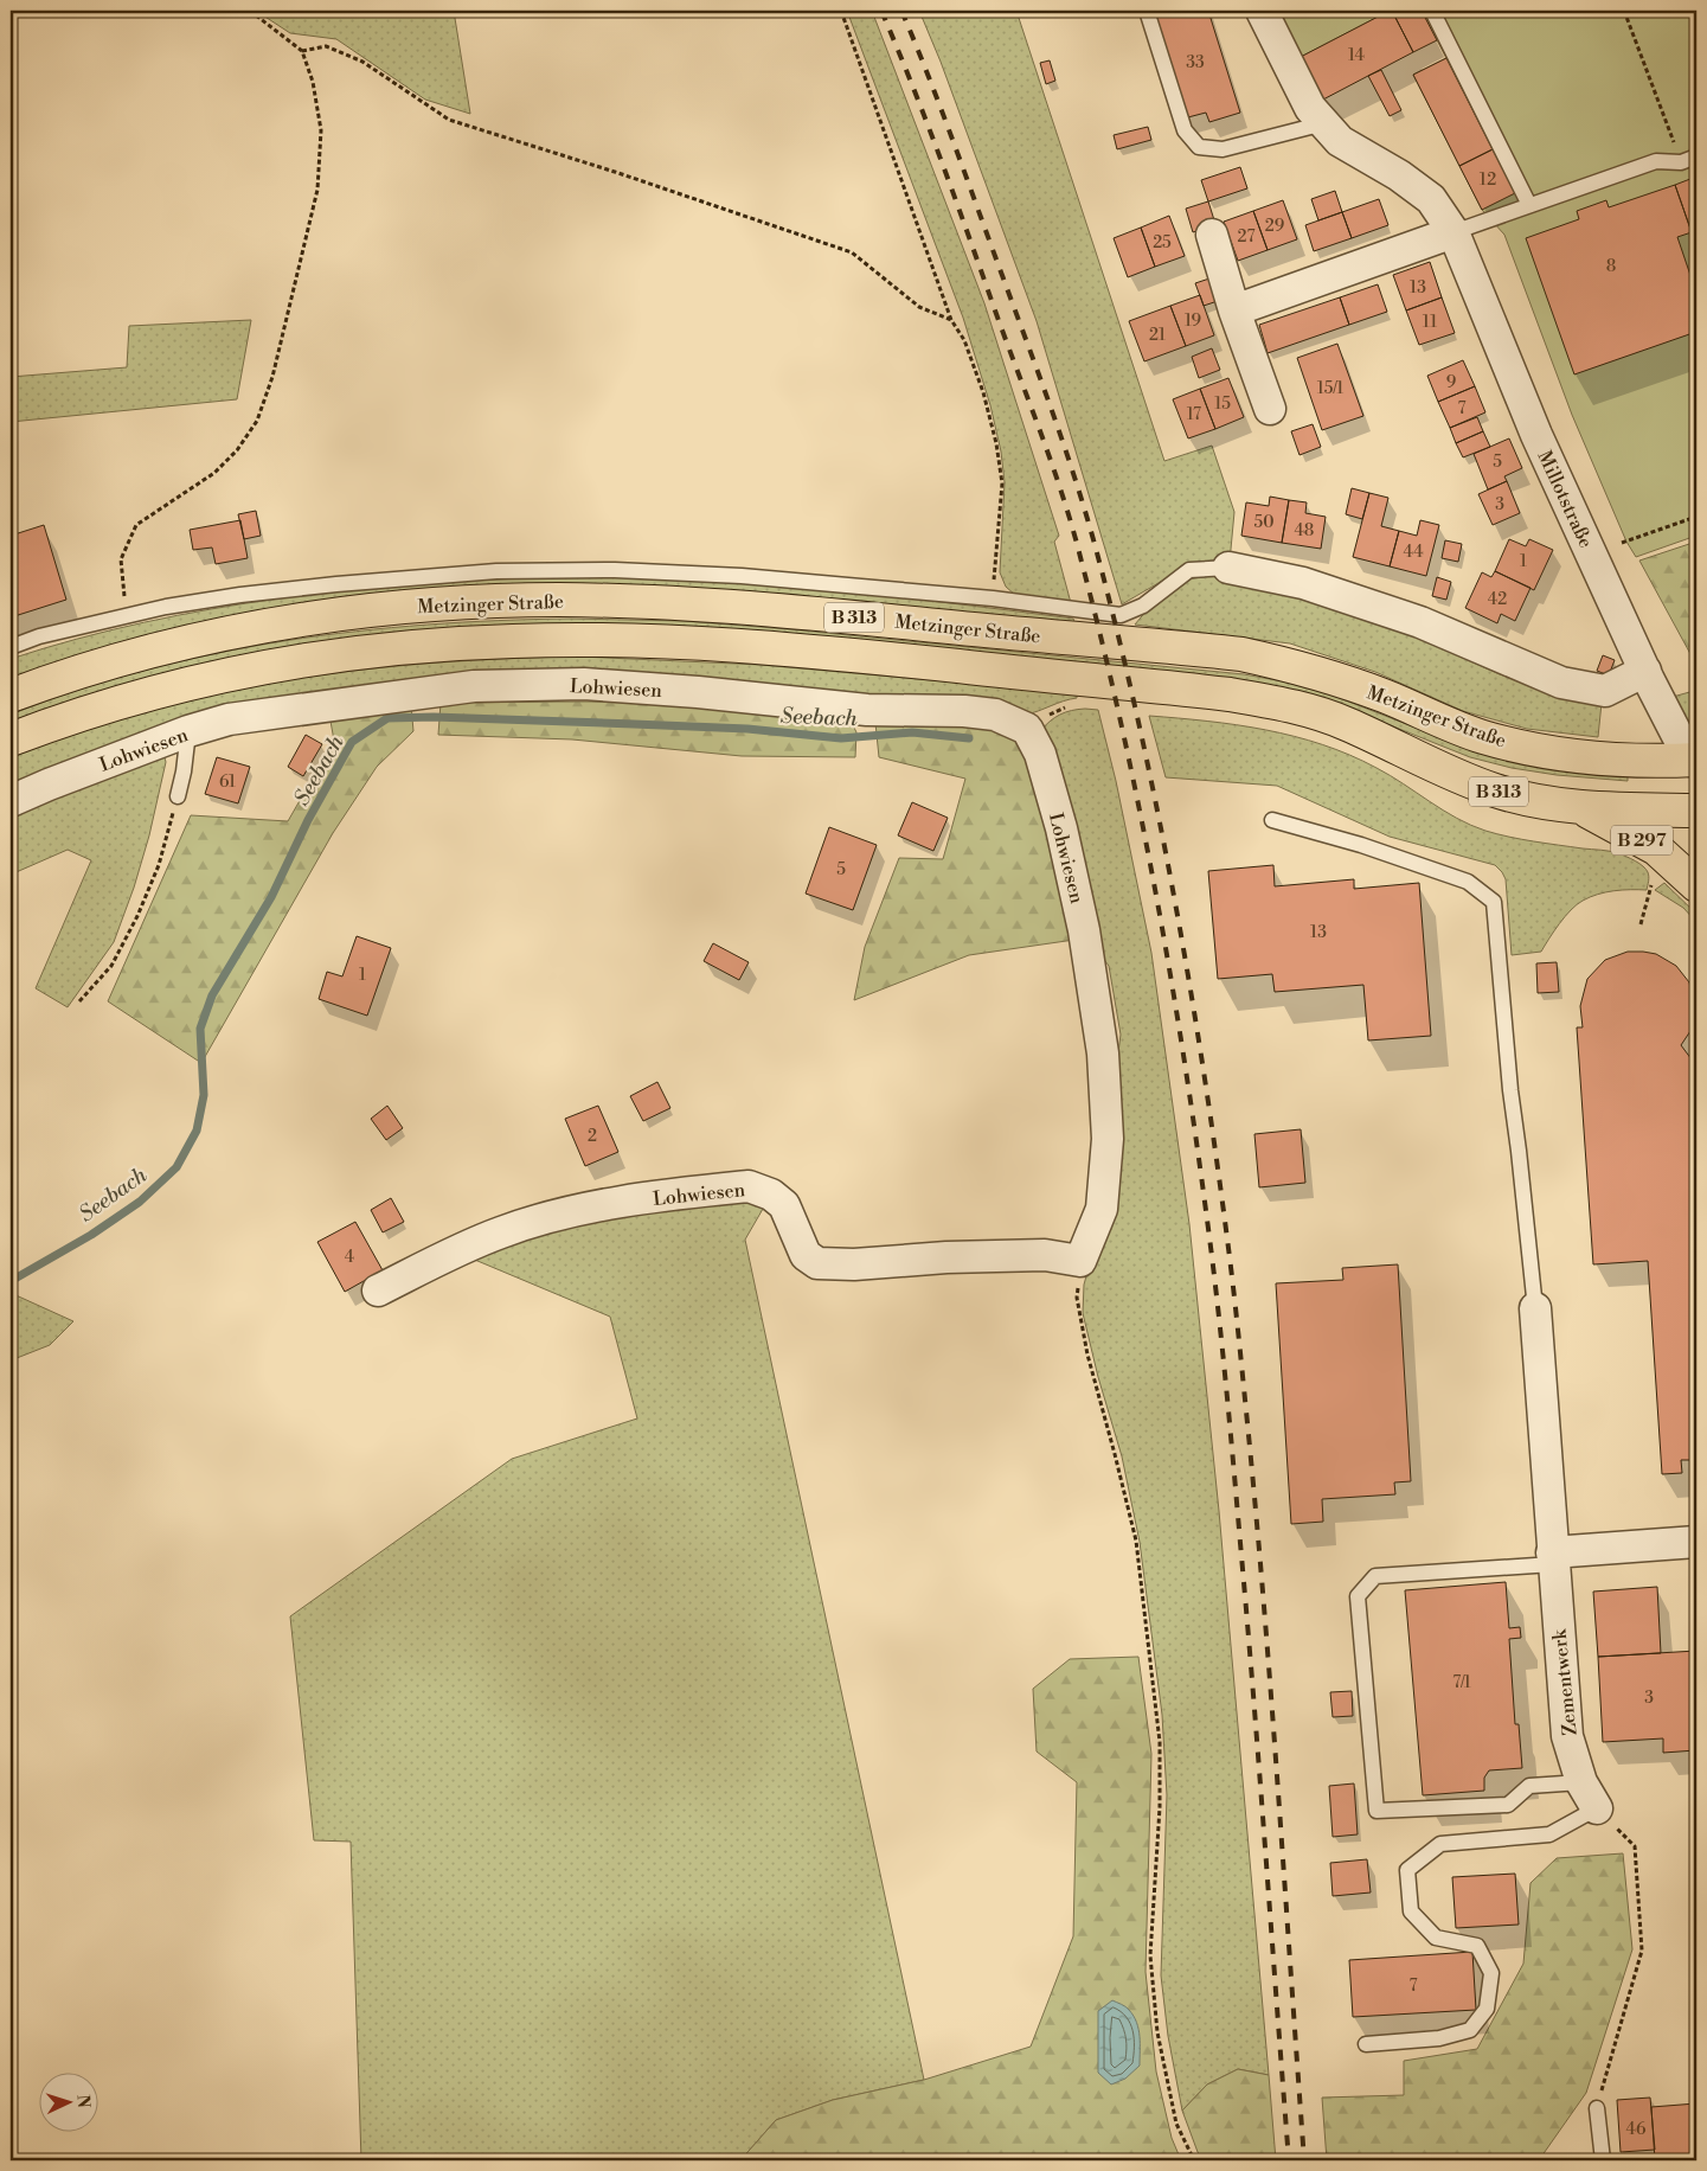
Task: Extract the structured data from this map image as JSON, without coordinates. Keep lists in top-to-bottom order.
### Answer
{
  "streets": {
    "main road": ["Metzinger Straße", "B 313", "B 297"],
    "street": ["Millotstraße", "Lohwiesen", "Zementwerk"]
  },
  "crossings": [
    ["Millotstraße", "Metzinger Straße"],
    ["Metzinger Straße", "B 313"],
    ["Metzinger Straße", "B 297"],
    ["B 313", "B 297"]
  ],
  "water": ["Seebach"],
  "house_numbers": [
    "14",
    "33",
    "12",
    "29",
    "27",
    "25",
    "8",
    "13",
    "19",
    "11",
    "21",
    "9",
    "15/1",
    "15",
    "7",
    "17",
    "5",
    "3",
    "50",
    "48",
    "44",
    "1",
    "42",
    "61",
    "5",
    "13",
    "1",
    "2",
    "4",
    "7/1",
    "3",
    "7",
    "46"
  ],
  "north": "right"
}
